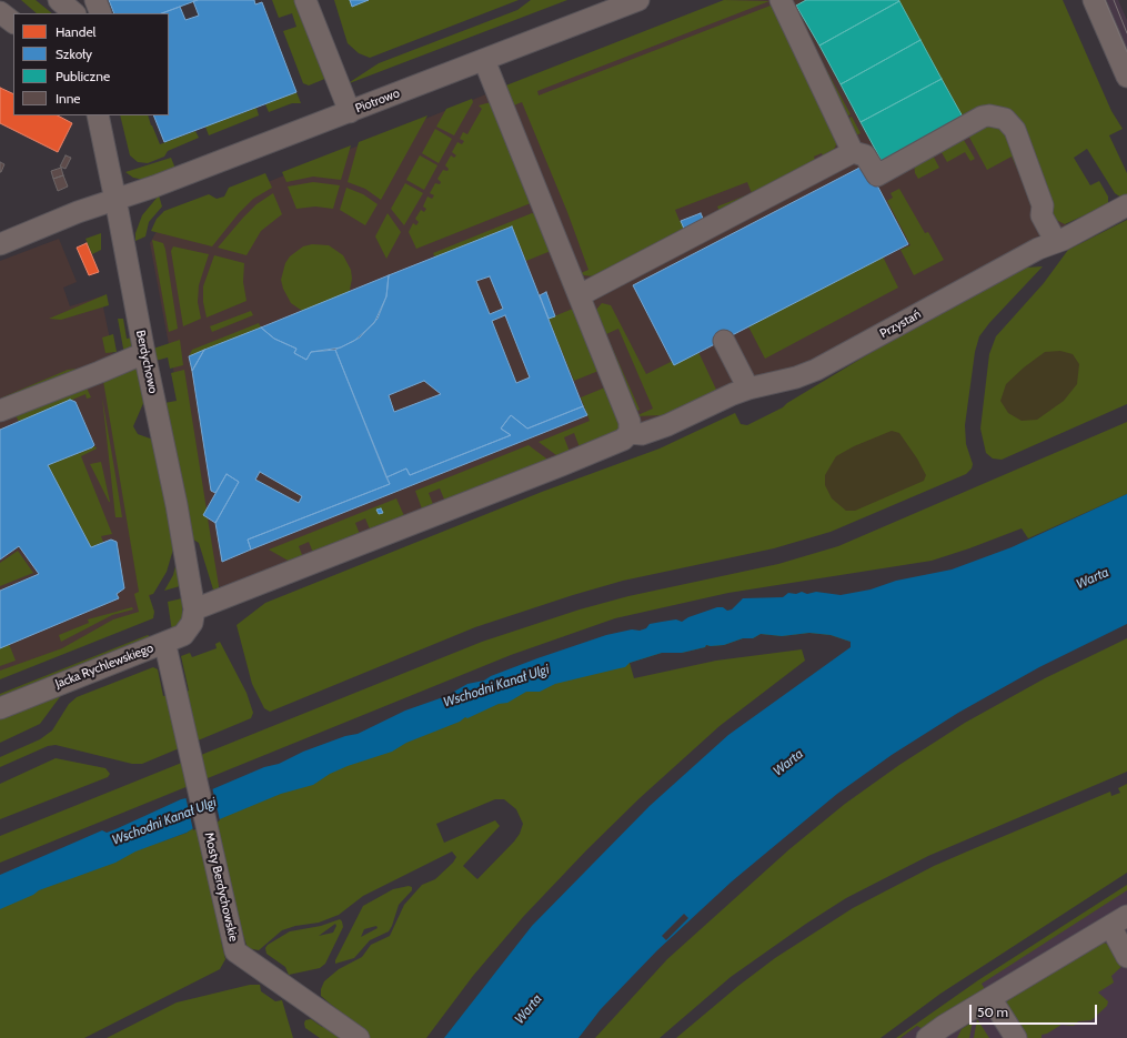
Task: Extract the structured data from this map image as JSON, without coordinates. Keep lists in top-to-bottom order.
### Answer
{
  "streets": {
    "street": [
      "Piotrowo",
      "Przystań",
      "Berdychowo",
      "Jacka Rychlewskiego",
      "Mosty Berdychowskie"
    ]
  },
  "crossings": [
    ["Piotrowo", "Berdychowo"],
    ["Berdychowo", "Jacka Rychlewskiego"]
  ],
  "water": ["Warta", "Wschodni Kanał Ulgi"],
  "legend": [
    "Handel",
    "Szkoły",
    "Publiczne",
    "Inne"
  ],
  "scale_bar": "50 m"
}
